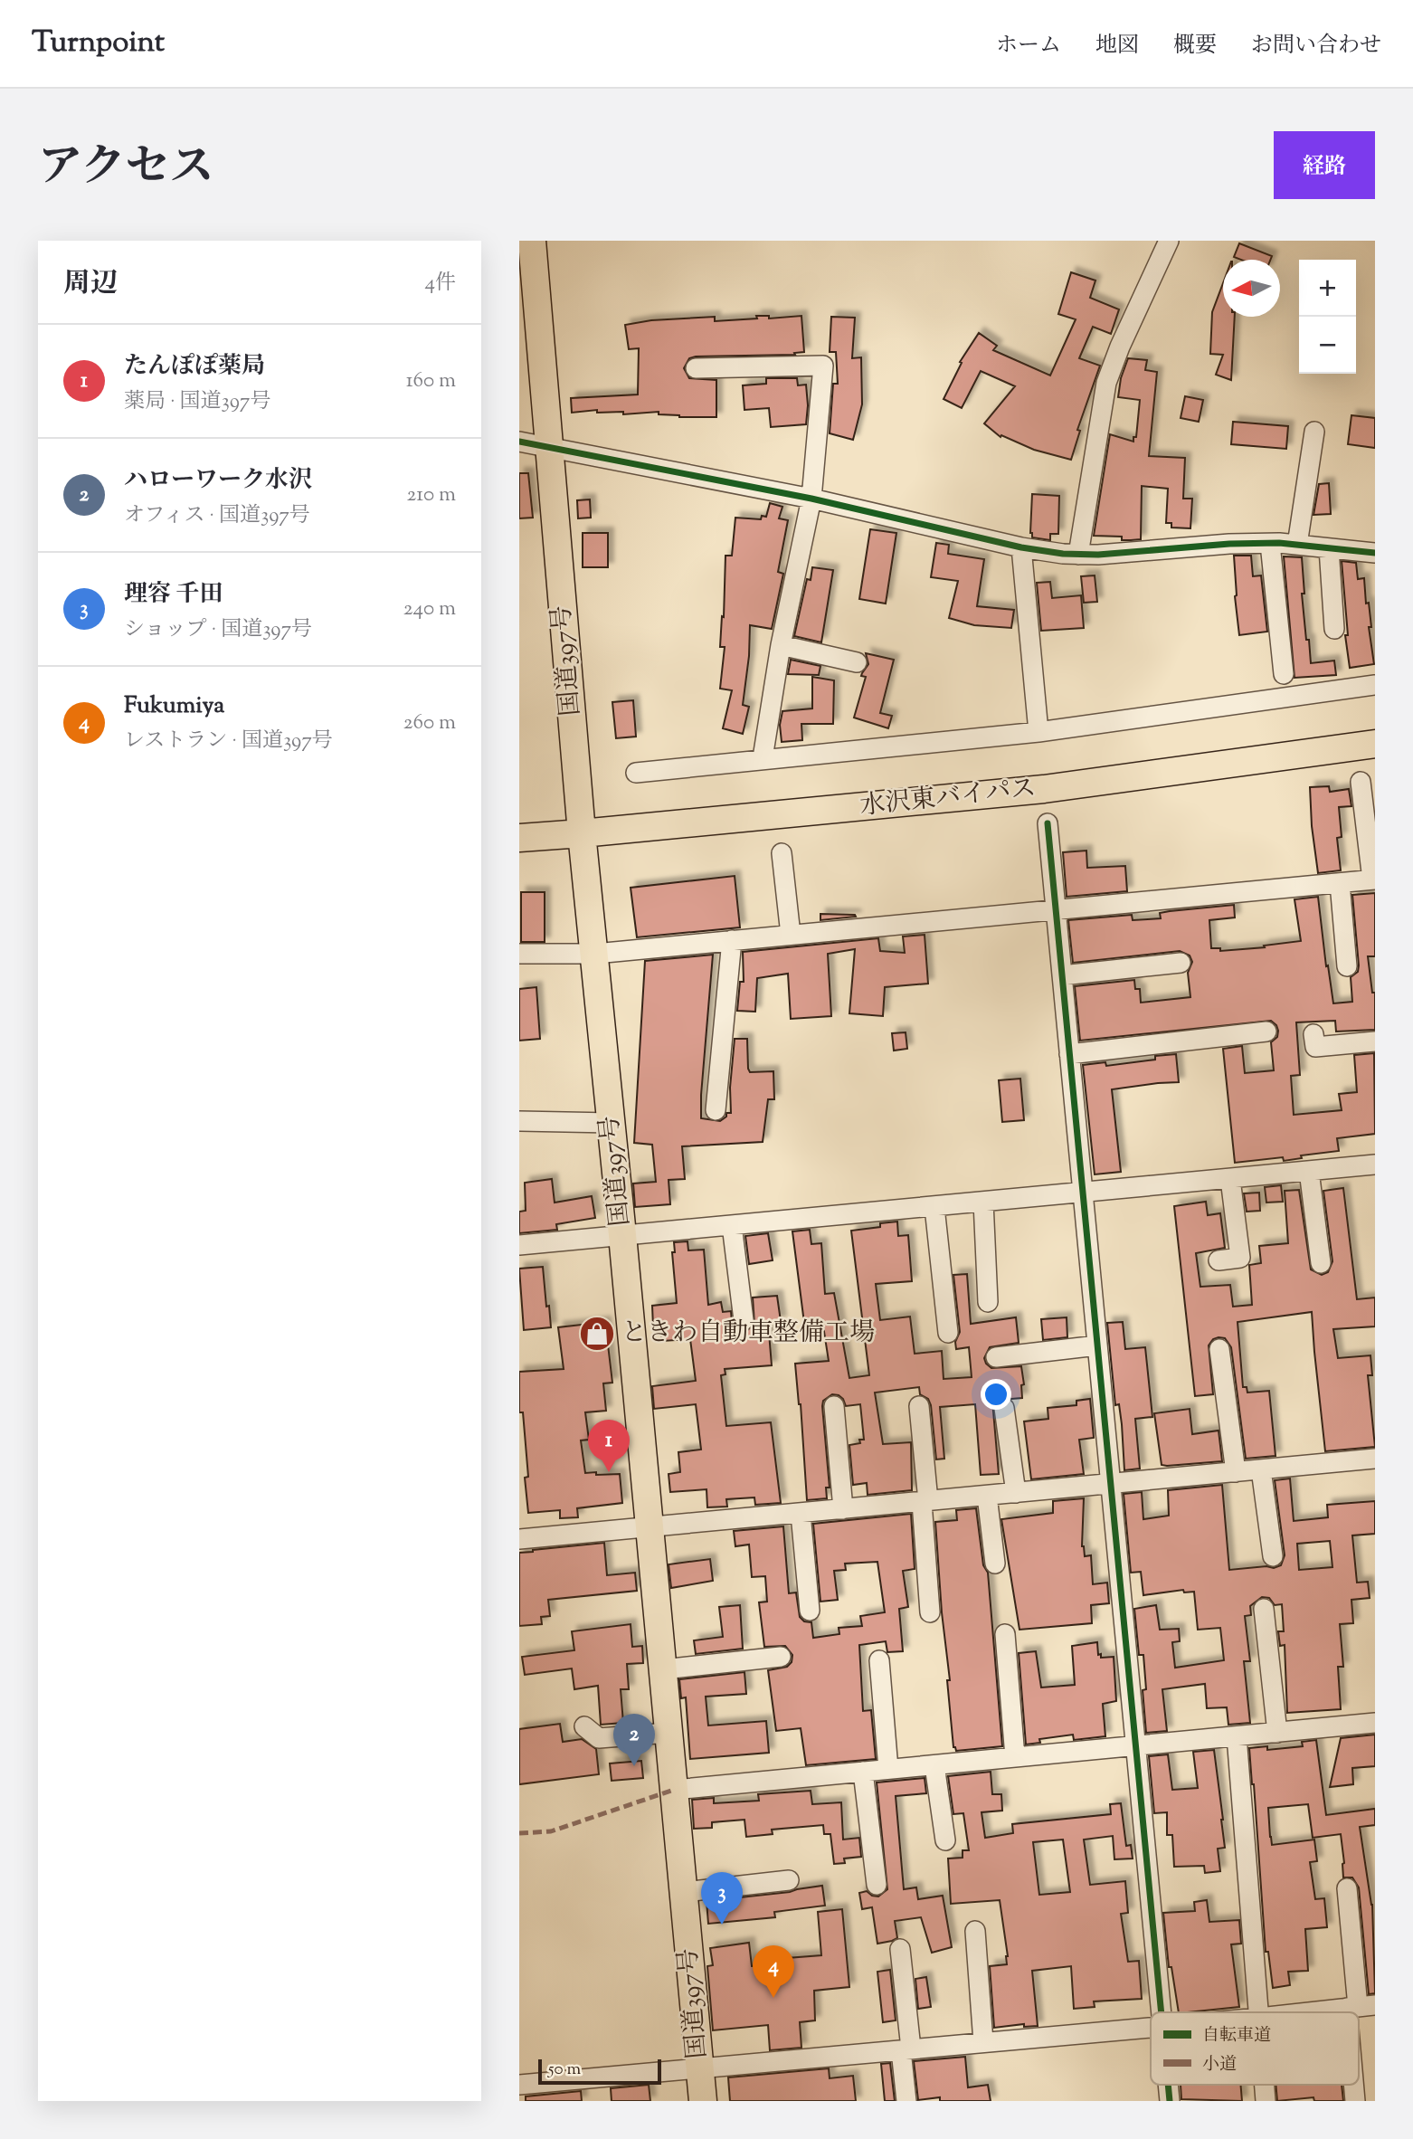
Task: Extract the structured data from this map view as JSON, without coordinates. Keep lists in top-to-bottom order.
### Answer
{
  "streets": {
    "highway": ["国道397号", "水沢東バイパス"]
  },
  "crossings": [
    ["国道397号", "水沢東バイパス"]
  ],
  "places": {
    "shop": ["ときわ自動車整備工場"]
  },
  "legend": ["自転車道", "小道"],
  "scale_bar": "50 m",
  "north": "left",
  "page": {
    "header": "Turnpoint",
    "nav": [
      "ホーム",
      "地図",
      "概要",
      "お問い合わせ"
    ],
    "title": "アクセス",
    "buttons": "経路",
    "heading": ["周辺", "4件"],
    "map_buttons": ["+", "−"],
    "list": [
      {
        "mark": "1",
        "name": "たんぽぽ薬局",
        "note": "薬局 · 国道397号",
        "value": "160 m"
      },
      {
        "mark": "2",
        "name": "ハローワーク水沢",
        "note": "オフィス · 国道397号",
        "value": "210 m"
      },
      {
        "mark": "3",
        "name": "理容 千田",
        "note": "ショップ · 国道397号",
        "value": "240 m"
      },
      {
        "mark": "4",
        "name": "Fukumiya",
        "note": "レストラン · 国道397号",
        "value": "260 m"
      }
    ],
    "pins": [
      "1",
      "2",
      "3",
      "4"
    ],
    "scale": "50 m"
  }
}
